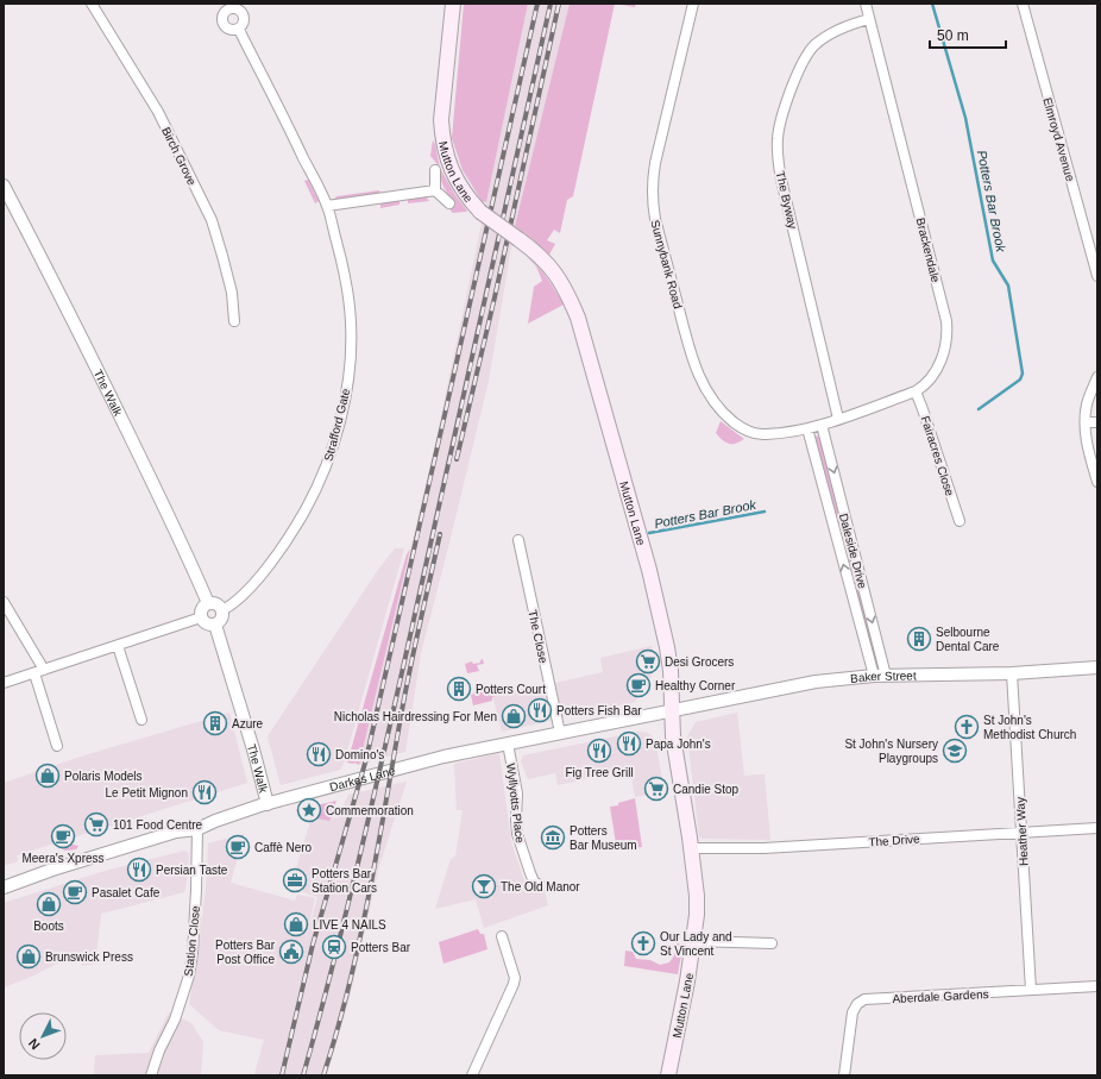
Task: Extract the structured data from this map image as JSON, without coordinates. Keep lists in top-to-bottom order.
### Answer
{
  "streets": {
    "main road": ["Mutton Lane"],
    "street": [
      "Elmroyd Avenue",
      "Birch Grove",
      "The Byway",
      "Brackendale",
      "Sunnybank Road",
      "The Walk",
      "Strafford Gate",
      "Fairacres Close",
      "Daleside Drive",
      "The Close",
      "Baker Street",
      "Darkes Lane",
      "Wyllyotts Place",
      "Heather Way",
      "The Drive",
      "Station Close",
      "Aberdale Gardens"
    ]
  },
  "crossings": [
    ["Mutton Lane", "Baker Street"],
    ["Mutton Lane", "Darkes Lane"],
    ["Mutton Lane", "The Drive"],
    ["The Byway", "Brackendale"],
    ["Brackendale", "Sunnybank Road"],
    ["Brackendale", "Fairacres Close"],
    ["Brackendale", "Daleside Drive"],
    ["Sunnybank Road", "Daleside Drive"],
    ["The Walk", "Strafford Gate"],
    ["The Walk", "Darkes Lane"],
    ["Daleside Drive", "Baker Street"],
    ["The Close", "Darkes Lane"],
    ["Baker Street", "Darkes Lane"],
    ["Baker Street", "Heather Way"],
    ["Darkes Lane", "Wyllyotts Place"],
    ["Darkes Lane", "Station Close"],
    ["Heather Way", "The Drive"],
    ["Heather Way", "Aberdale Gardens"]
  ],
  "water": ["Potters Bar Brook"],
  "places": {
    "building": ["Selbourne Dental Care", "Potters Court", "Azure"],
    "supermarket": ["Desi Grocers", "Candie Stop", "101 Food Centre"],
    "cafe": [
      "Healthy Corner",
      "Meera's Xpress",
      "Caffè Nero",
      "Pasalet Cafe"
    ],
    "restaurant": [
      "Potters Fish Bar",
      "Papa John's",
      "Fig Tree Grill",
      "Domino's",
      "Le Petit Mignon",
      "Persian Taste"
    ],
    "shop": [
      "Nicholas Hairdressing For Men",
      "Polaris Models",
      "Boots",
      "LIVE 4 NAILS",
      "Brunswick Press"
    ],
    "church": ["St John's Methodist Church", "Our Lady and St Vincent"],
    "school or university": ["St John's Nursery Playgroups"],
    "place": ["Commemoration"],
    "museum": ["Potters Bar Museum"],
    "office": ["Potters Bar Station Cars"],
    "bar": ["The Old Manor"],
    "station": ["Potters Bar"],
    "public building": ["Potters Bar Post Office"]
  },
  "scale_bar": "50 m",
  "north": "bottom left"
}
